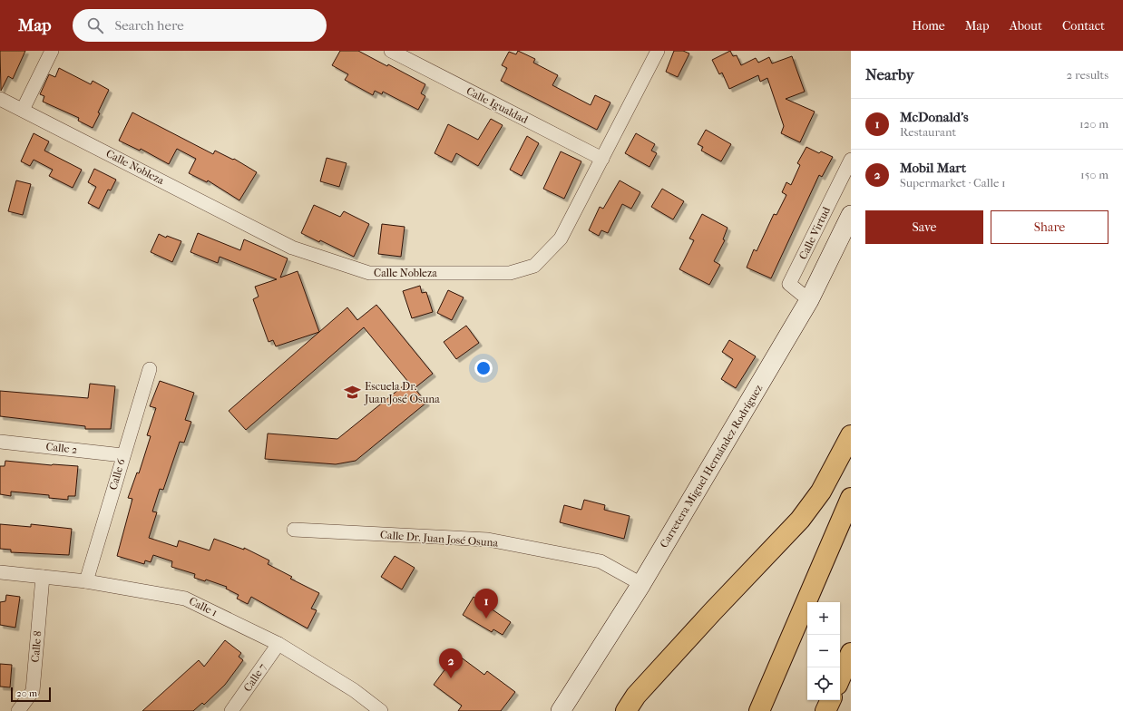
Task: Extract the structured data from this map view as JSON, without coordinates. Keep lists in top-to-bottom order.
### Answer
{
  "streets": {
    "street": [
      "Calle Igualdad",
      "Calle Nobleza",
      "Calle Virtud",
      "Calle 2",
      "Carretera Miguel Hernández Rodríguez",
      "Calle 6",
      "Calle Dr. Juan José Osuna",
      "Calle 1",
      "Calle 8",
      "Calle 7"
    ]
  },
  "crossings": [
    ["Calle Igualdad", "Calle Nobleza"],
    ["Calle Virtud", "Carretera Miguel Hernández Rodríguez"],
    ["Calle 2", "Calle 6"],
    ["Carretera Miguel Hernández Rodríguez", "Calle Dr. Juan José Osuna"],
    ["Calle 6", "Calle 1"],
    ["Calle 1", "Calle 8"],
    ["Calle 1", "Calle 7"]
  ],
  "places": {
    "school or university": ["Escuela Dr. Juan José Osuna"]
  },
  "scale_bar": "20 m",
  "page": {
    "header": "Map",
    "search": "Search here",
    "nav": [
      "Home",
      "Map",
      "About",
      "Contact"
    ],
    "heading": ["Nearby", "2 results"],
    "list": [
      {
        "mark": "1",
        "name": "McDonald's",
        "note": "Restaurant",
        "value": "120 m"
      },
      {
        "mark": "2",
        "name": "Mobil Mart",
        "note": "Supermarket · Calle 1",
        "value": "150 m"
      }
    ],
    "buttons": ["Save", "Share"],
    "pins": ["1", "2"],
    "map_buttons": ["+", "−"],
    "scale": "20 m"
  }
}
